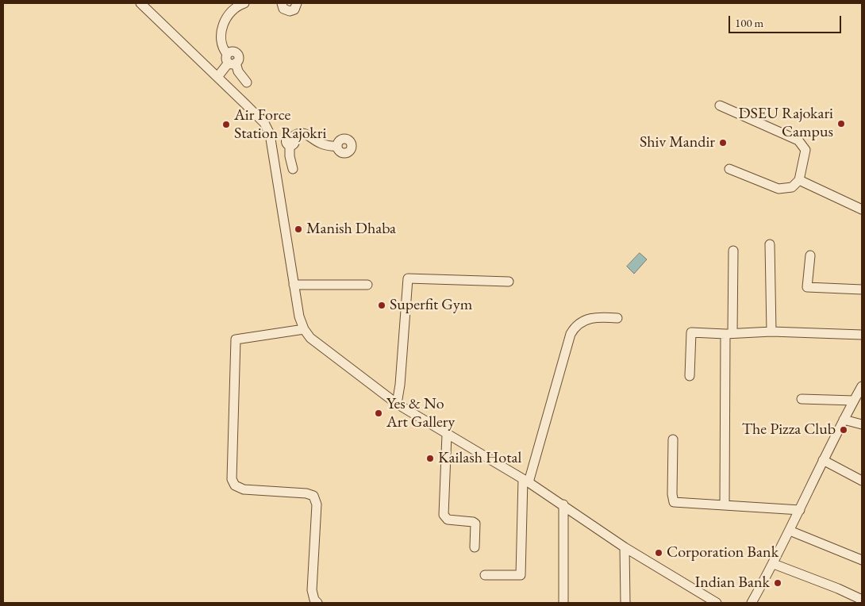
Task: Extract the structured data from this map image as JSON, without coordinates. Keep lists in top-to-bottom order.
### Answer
{
  "places": [
    "DSEU Rajokari Campus",
    "Air Force Station Rajokri",
    "Shiv Mandir",
    "Manish Dhaba",
    "Superfit Gym",
    "Yes & No Art Gallery",
    "The Pizza Club",
    "Kailash Hotal",
    "Corporation Bank",
    "Indian Bank"
  ],
  "scale_bar": "100 m"
}
